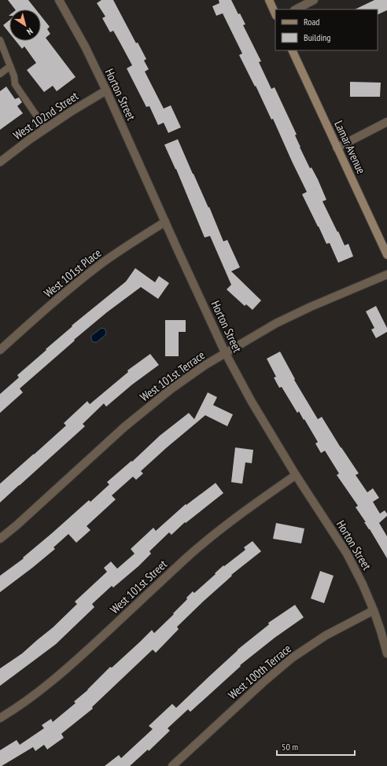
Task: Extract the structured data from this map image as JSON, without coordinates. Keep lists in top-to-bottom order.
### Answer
{
  "streets": {
    "street": [
      "Horton Street",
      "West 102nd Street",
      "Lamar Avenue",
      "West 101st Place",
      "West 101st Terrace",
      "West 101st Street",
      "West 100th Terrace"
    ]
  },
  "crossings": [
    ["Horton Street", "West 102nd Street"],
    ["Horton Street", "West 101st Place"],
    ["Horton Street", "West 101st Terrace"],
    ["Horton Street", "West 101st Street"],
    ["Horton Street", "West 100th Terrace"]
  ],
  "legend": ["Road", "Building"],
  "scale_bar": "50 m",
  "north": "bottom right"
}
